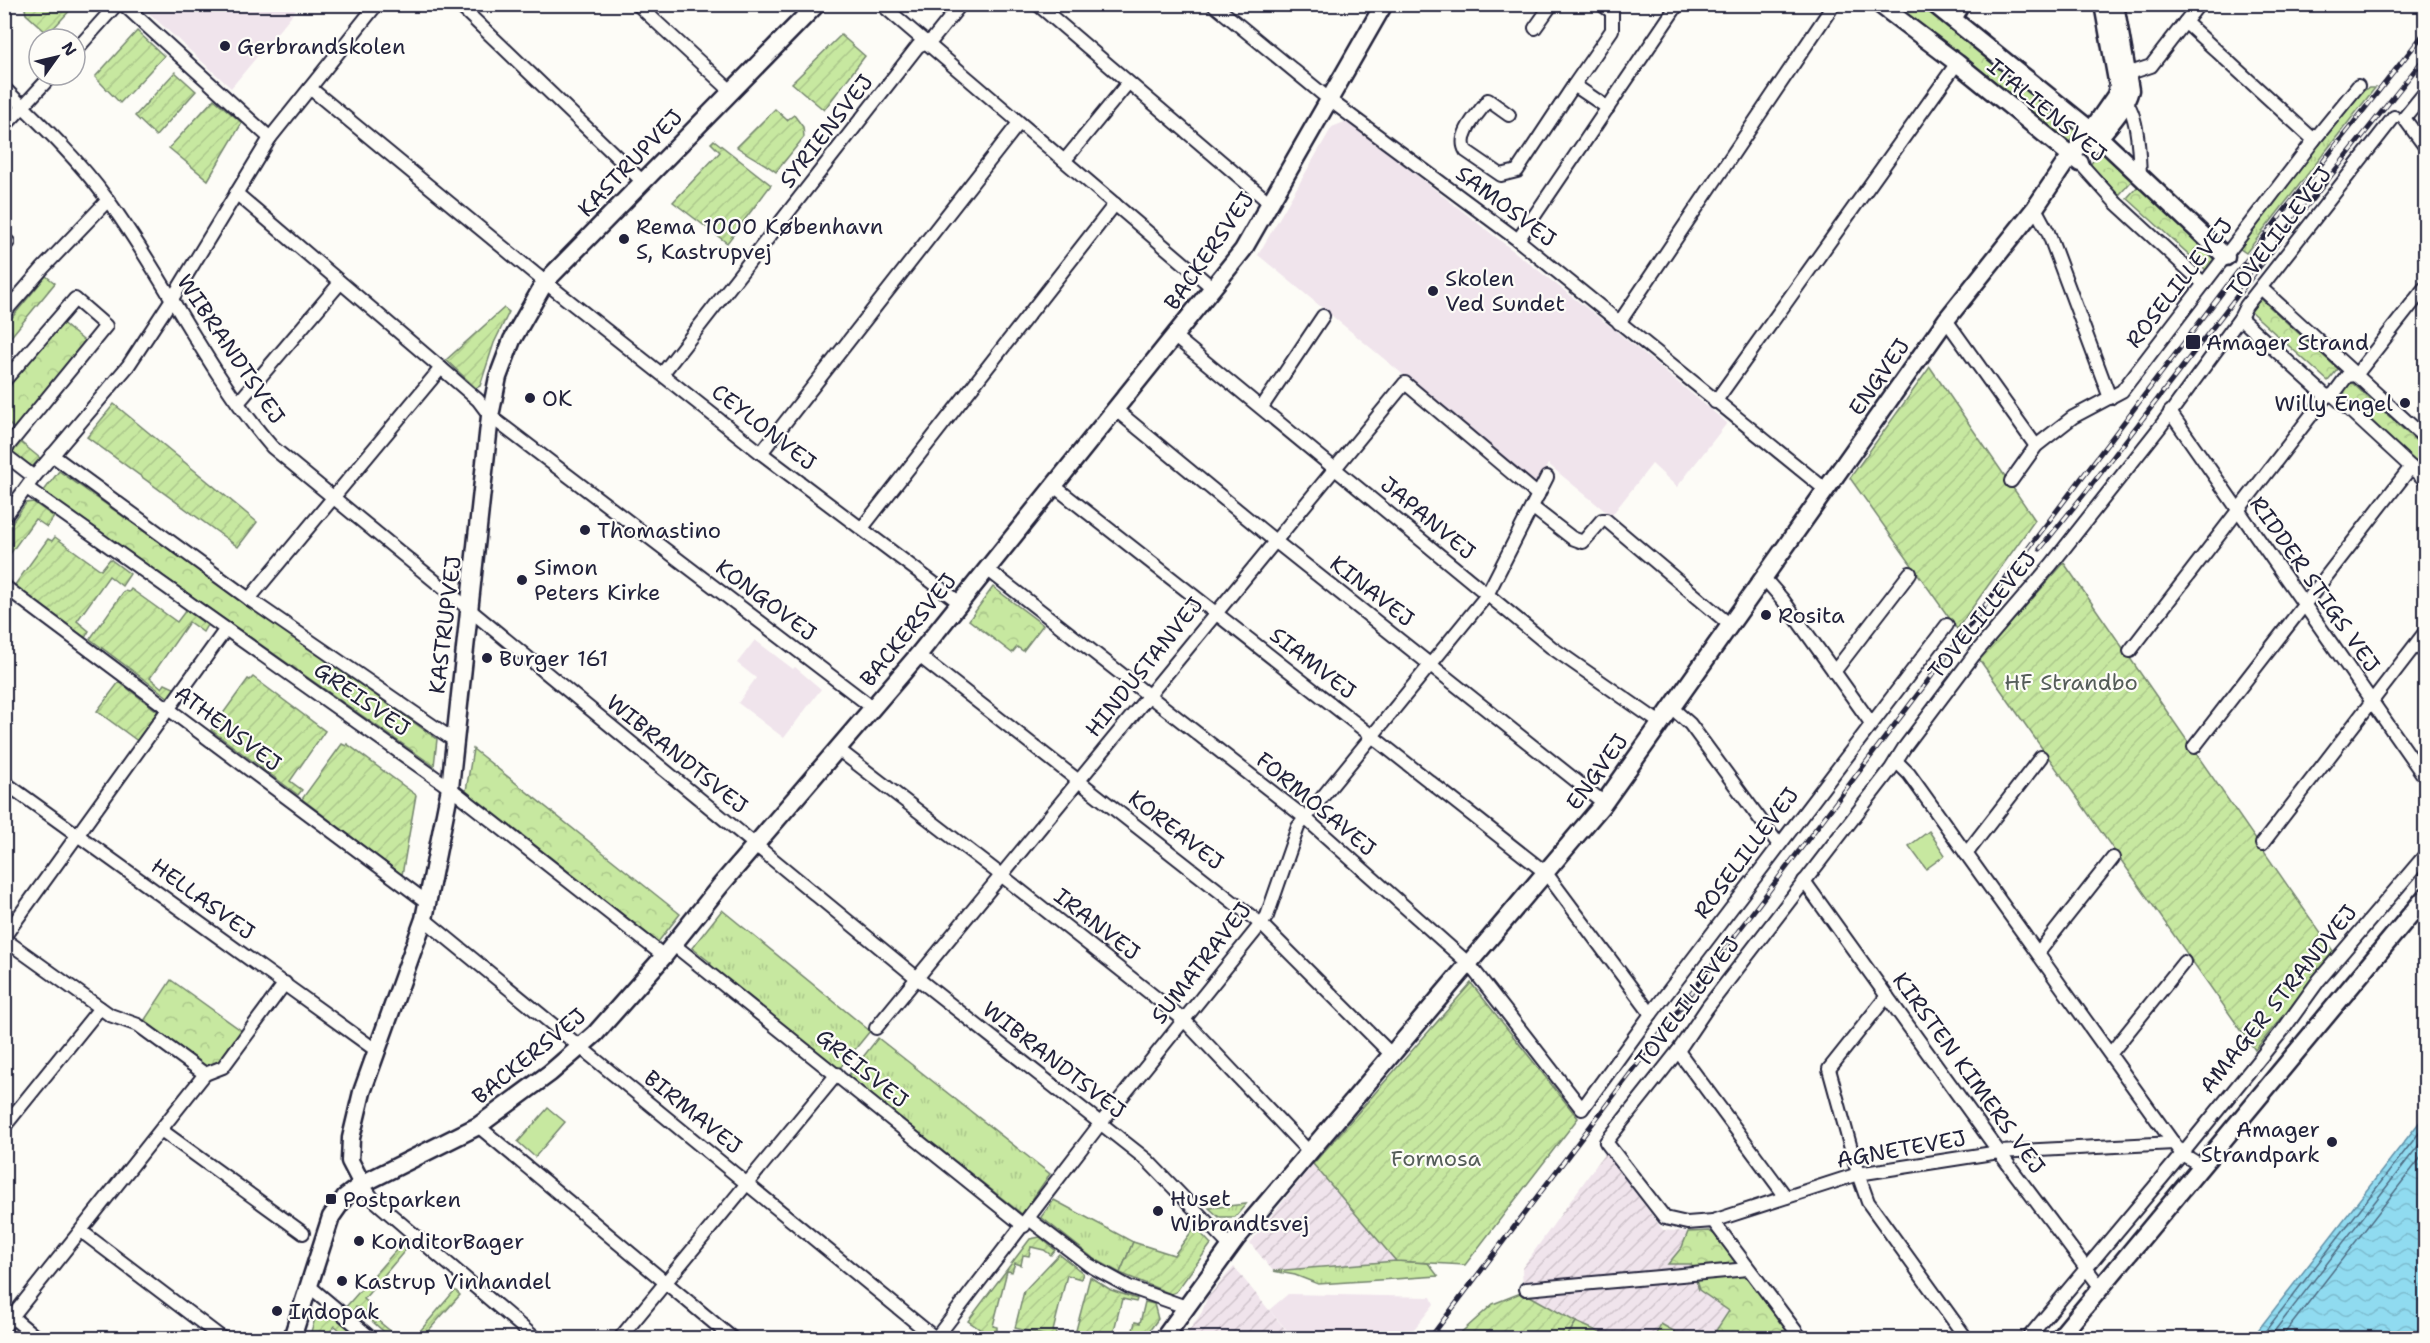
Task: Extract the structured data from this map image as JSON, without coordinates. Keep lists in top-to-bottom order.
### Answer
{
  "streets": {
    "street": [
      "ITALIENSVEJ",
      "SYRIENSVEJ",
      "KASTRUPVEJ",
      "SAMOSVEJ",
      "TOVELILLEVEJ",
      "BACKERSVEJ",
      "ROSELILLEVEJ",
      "WIBRANDTSVEJ",
      "ENGVEJ",
      "CEYLONVEJ",
      "JAPANVEJ",
      "RIDDER STIGS VEJ",
      "KINAVEJ",
      "KONGOVEJ",
      "SIAMVEJ",
      "HINDUSTANVEJ",
      "GREISVEJ",
      "ATHENSVEJ",
      "FORMOSAVEJ",
      "KOREAVEJ",
      "HELLASVEJ",
      "IRANVEJ",
      "SUMATRAVEJ",
      "AMAGER STRANDVEJ",
      "KIRSTEN KIMERS VEJ",
      "BIRMAVEJ",
      "AGNETEVEJ"
    ]
  },
  "crossings": [
    ["ITALIENSVEJ", "ROSELILLEVEJ"],
    ["ITALIENSVEJ", "ENGVEJ"],
    ["SYRIENSVEJ", "CEYLONVEJ"],
    ["KASTRUPVEJ", "BACKERSVEJ"],
    ["KASTRUPVEJ", "WIBRANDTSVEJ"],
    ["KASTRUPVEJ", "CEYLONVEJ"],
    ["KASTRUPVEJ", "KONGOVEJ"],
    ["KASTRUPVEJ", "GREISVEJ"],
    ["KASTRUPVEJ", "ATHENSVEJ"],
    ["KASTRUPVEJ", "HELLASVEJ"],
    ["KASTRUPVEJ", "BIRMAVEJ"],
    ["SAMOSVEJ", "BACKERSVEJ"],
    ["SAMOSVEJ", "ENGVEJ"],
    ["TOVELILLEVEJ", "RIDDER STIGS VEJ"],
    ["TOVELILLEVEJ", "KIRSTEN KIMERS VEJ"],
    ["TOVELILLEVEJ", "AGNETEVEJ"],
    ["BACKERSVEJ", "WIBRANDTSVEJ"],
    ["BACKERSVEJ", "CEYLONVEJ"],
    ["BACKERSVEJ", "JAPANVEJ"],
    ["BACKERSVEJ", "KINAVEJ"],
    ["BACKERSVEJ", "KONGOVEJ"],
    ["BACKERSVEJ", "SIAMVEJ"],
    ["BACKERSVEJ", "GREISVEJ"],
    ["BACKERSVEJ", "FORMOSAVEJ"],
    ["BACKERSVEJ", "KOREAVEJ"],
    ["BACKERSVEJ", "IRANVEJ"],
    ["BACKERSVEJ", "BIRMAVEJ"],
    ["ROSELILLEVEJ", "SIAMVEJ"],
    ["ROSELILLEVEJ", "FORMOSAVEJ"],
    ["WIBRANDTSVEJ", "ENGVEJ"],
    ["WIBRANDTSVEJ", "HINDUSTANVEJ"],
    ["WIBRANDTSVEJ", "SUMATRAVEJ"],
    ["ENGVEJ", "JAPANVEJ"],
    ["ENGVEJ", "KINAVEJ"],
    ["ENGVEJ", "SIAMVEJ"],
    ["ENGVEJ", "GREISVEJ"],
    ["ENGVEJ", "FORMOSAVEJ"],
    ["ENGVEJ", "KOREAVEJ"],
    ["ENGVEJ", "IRANVEJ"],
    ["JAPANVEJ", "HINDUSTANVEJ"],
    ["JAPANVEJ", "SUMATRAVEJ"],
    ["KINAVEJ", "HINDUSTANVEJ"],
    ["KINAVEJ", "SUMATRAVEJ"],
    ["SIAMVEJ", "HINDUSTANVEJ"],
    ["SIAMVEJ", "SUMATRAVEJ"],
    ["HINDUSTANVEJ", "FORMOSAVEJ"],
    ["HINDUSTANVEJ", "KOREAVEJ"],
    ["HINDUSTANVEJ", "IRANVEJ"],
    ["HINDUSTANVEJ", "SUMATRAVEJ"],
    ["GREISVEJ", "SUMATRAVEJ"],
    ["ATHENSVEJ", "BIRMAVEJ"],
    ["FORMOSAVEJ", "SUMATRAVEJ"],
    ["KOREAVEJ", "SUMATRAVEJ"],
    ["IRANVEJ", "SUMATRAVEJ"],
    ["SUMATRAVEJ", "BIRMAVEJ"],
    ["AMAGER STRANDVEJ", "KIRSTEN KIMERS VEJ"],
    ["KIRSTEN KIMERS VEJ", "AGNETEVEJ"]
  ],
  "parks": ["HF Strandbo", "Formosa"],
  "places": {
    "other": [
      "Gerbrandskolen",
      "Rema 1000 København S, Kastrupvej",
      "Skolen Ved Sundet",
      "OK",
      "Willy Engel",
      "Thomastino",
      "Simon Peters Kirke",
      "Rosita",
      "Burger 161",
      "Amager Strandpark",
      "Huset Wibrandtsvej",
      "KonditorBager",
      "Kastrup Vinhandel",
      "Indopak"
    ],
    "transit": ["Amager Strand", "Postparken"]
  },
  "north": "top right"
}
